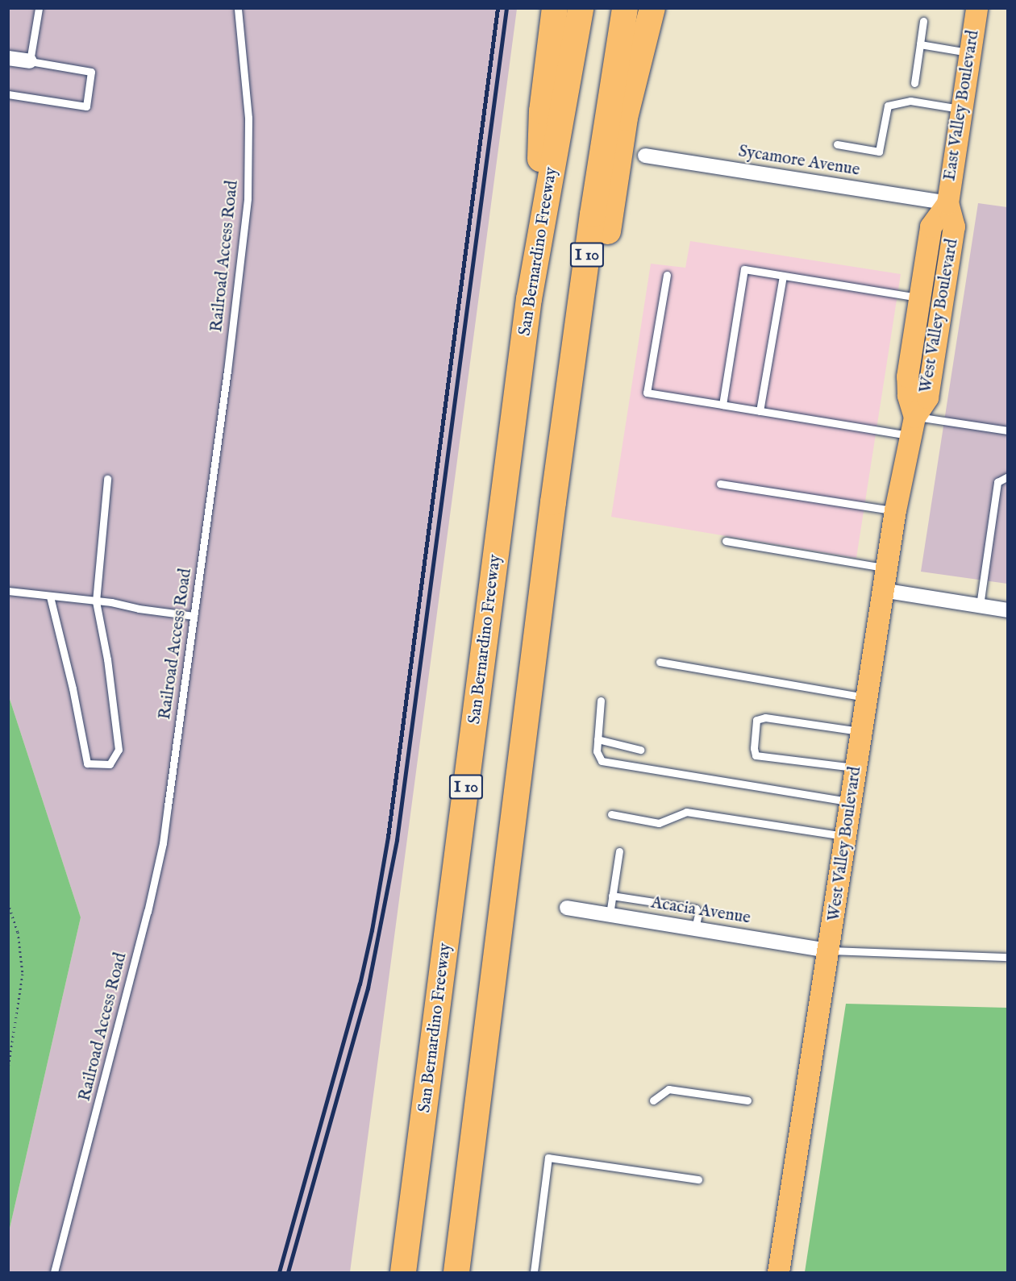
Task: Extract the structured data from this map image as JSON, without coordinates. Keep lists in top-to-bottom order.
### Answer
{
  "streets": {
    "highway": ["San Bernardino Freeway", "I 10"],
    "main road": ["East Valley Boulevard", "West Valley Boulevard"],
    "street": ["Sycamore Avenue", "Acacia Avenue"],
    "lane": ["Railroad Access Road"]
  },
  "crossings": [
    ["East Valley Boulevard", "Sycamore Avenue"],
    ["East Valley Boulevard", "West Valley Boulevard"],
    ["Sycamore Avenue", "West Valley Boulevard"],
    ["West Valley Boulevard", "Acacia Avenue"]
  ]
}
